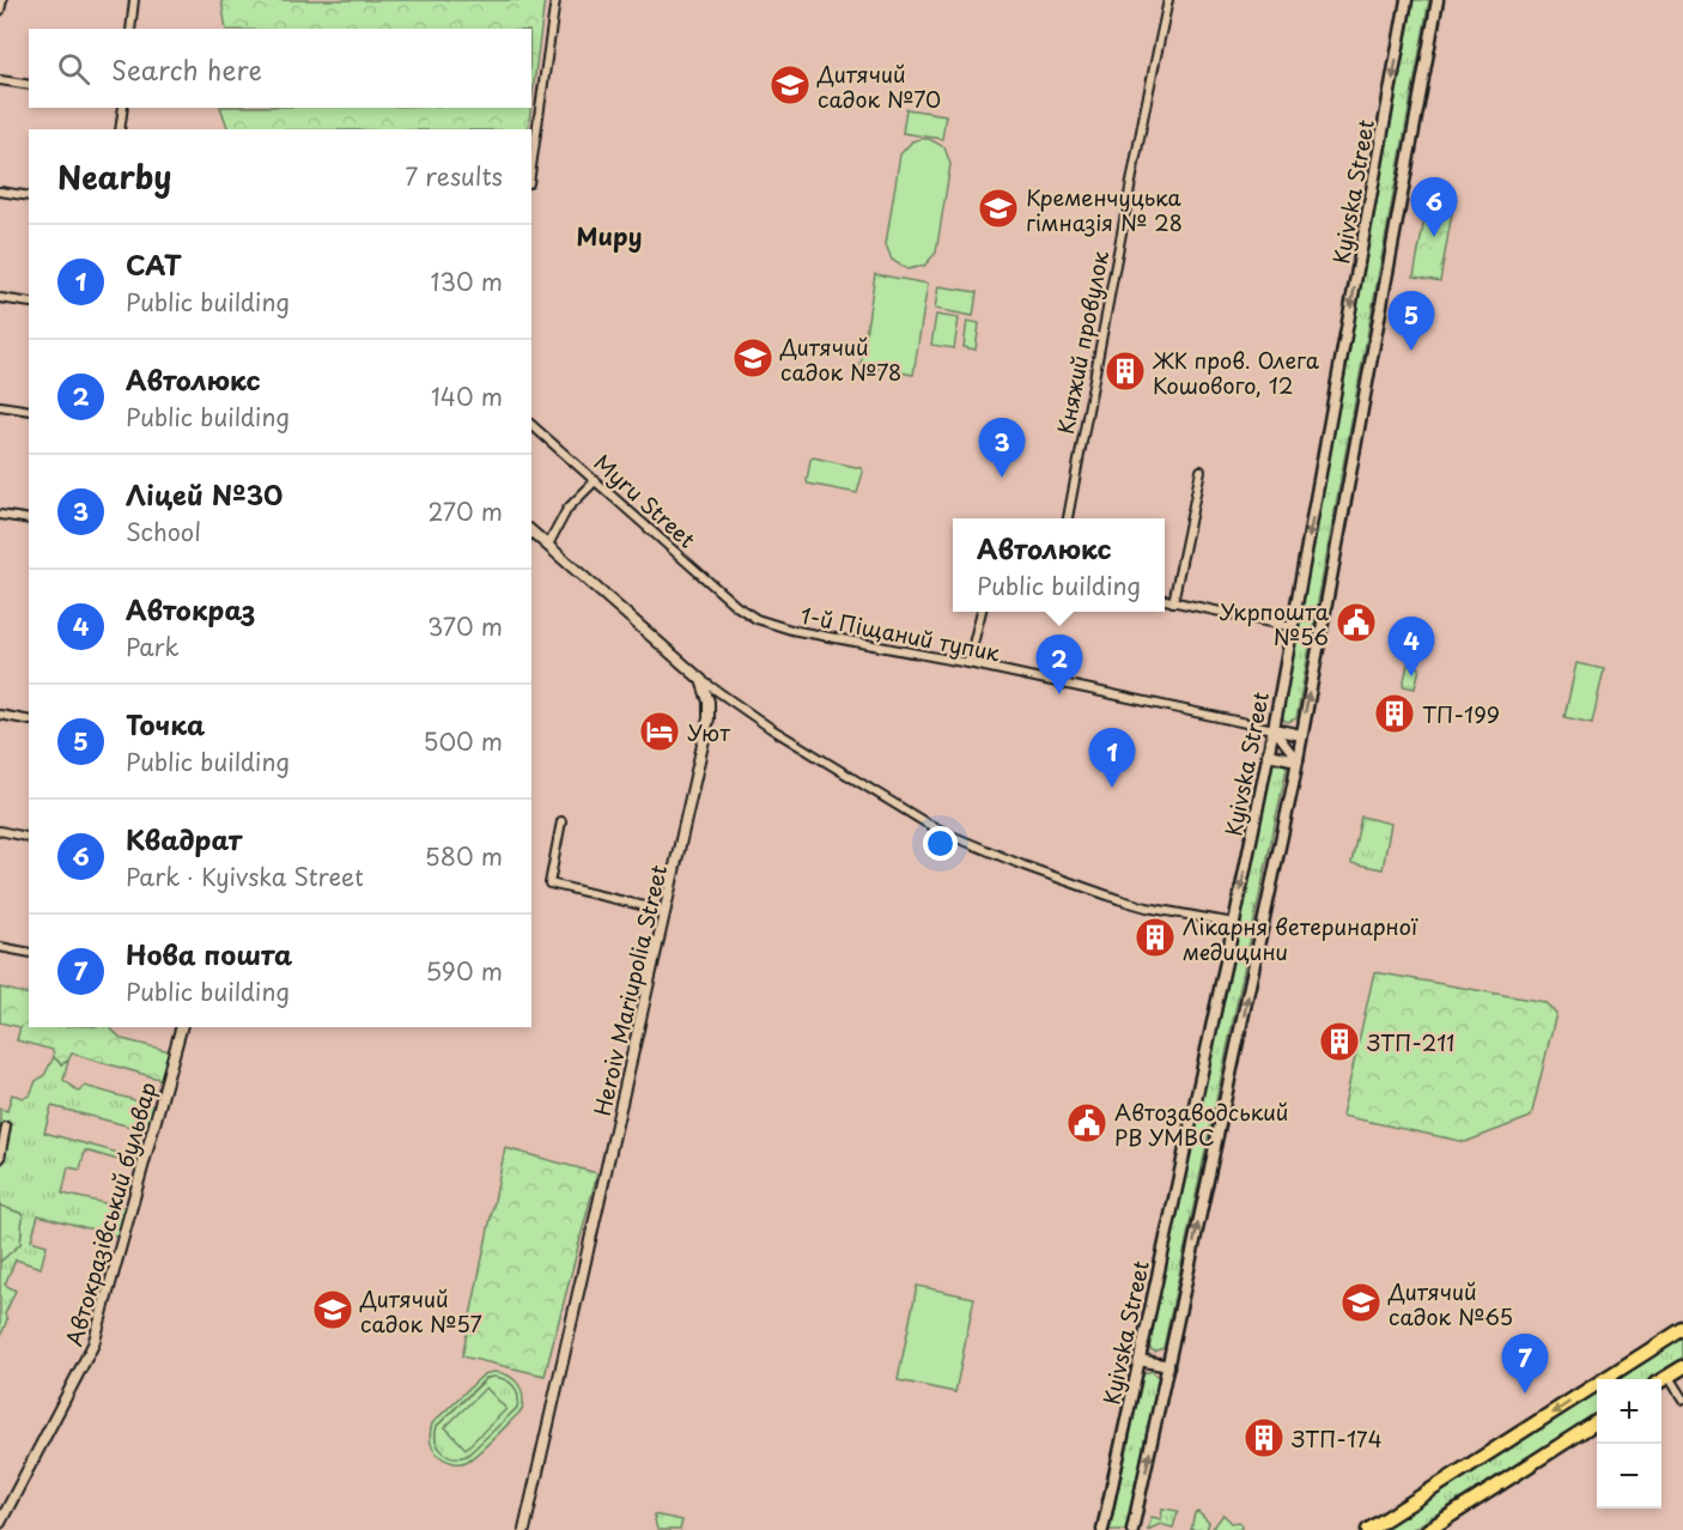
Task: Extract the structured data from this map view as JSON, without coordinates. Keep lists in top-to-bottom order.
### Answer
{
  "streets": {
    "main road": ["Kyivska Street"],
    "street": [
      "Княжий провулок",
      "Myru Street",
      "1-й Піщаний тупик",
      "Heroiv Mariupolia Street",
      "Автокразівський бульвар"
    ]
  },
  "crossings": [
    ["Kyivska Street", "1-й Піщаний тупик"],
    ["Myru Street", "1-й Піщаний тупик"]
  ],
  "districts": ["Миру"],
  "places": {
    "school or university": [
      "Дитячий садок №70",
      "Кременчуцька гімназія № 28",
      "Дитячий садок №78",
      "Дитячий садок №65",
      "Дитячий садок №57"
    ],
    "building": [
      "ЖК пров. Олега Кошового, 12",
      "ТП-199",
      "Лікарня ветеринарної медицини",
      "ЗТП-211",
      "ЗТП-174"
    ],
    "public building": ["Укрпошта №56", "Автозаводський РВ УМВС"],
    "hotel": ["Уют"]
  },
  "page": {
    "search": "Search here",
    "heading": ["Nearby", "7 results"],
    "pins": [
      "6",
      "5",
      "3",
      "4",
      "2",
      "1",
      "7"
    ],
    "list": [
      {
        "mark": "1",
        "name": "САТ",
        "note": "Public building",
        "value": "130 m"
      },
      {
        "mark": "2",
        "name": "Автолюкс",
        "note": "Public building",
        "value": "140 m"
      },
      {
        "mark": "3",
        "name": "Ліцей №30",
        "note": "School",
        "value": "270 m"
      },
      {
        "mark": "4",
        "name": "Автокраз",
        "note": "Park",
        "value": "370 m"
      },
      {
        "mark": "5",
        "name": "Точка",
        "note": "Public building",
        "value": "500 m"
      },
      {
        "mark": "6",
        "name": "Квадрат",
        "note": "Park · Kyivska Street",
        "value": "580 m"
      },
      {
        "mark": "7",
        "name": "Нова пошта",
        "note": "Public building",
        "value": "590 m"
      }
    ],
    "popup": ["Автолюкс", "Public building"],
    "map_buttons": ["+", "−"]
  }
}
